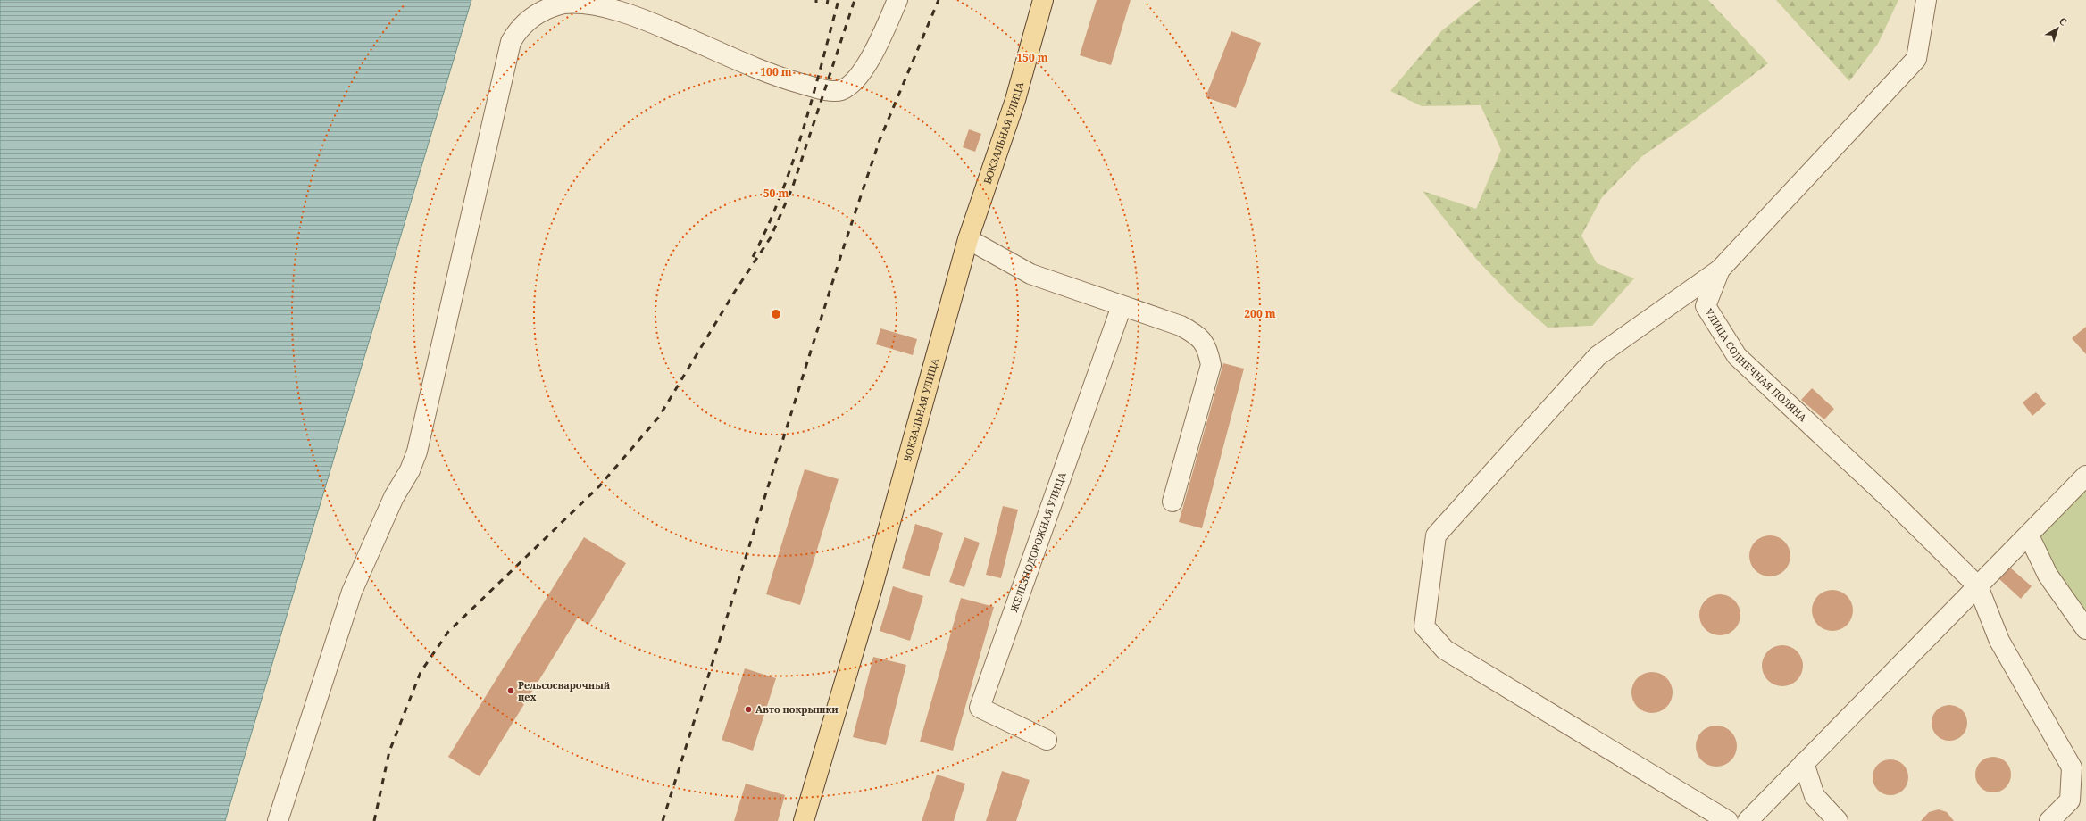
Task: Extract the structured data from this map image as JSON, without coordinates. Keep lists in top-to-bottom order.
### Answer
{
  "streets": {
    "main road": ["ВОКЗАЛЬНАЯ УЛИЦА"],
    "street": ["УЛИЦА СОЛНЕЧНАЯ ПОЛЯНА", "ЖЕЛЕЗНОДОРОЖНАЯ УЛИЦА"]
  },
  "places": ["Рельсосварочный цех", "Авто покрышки"],
  "north": "top right",
  "rings": [
    "150 m",
    "100 m",
    "50 m",
    "200 m"
  ]
}
